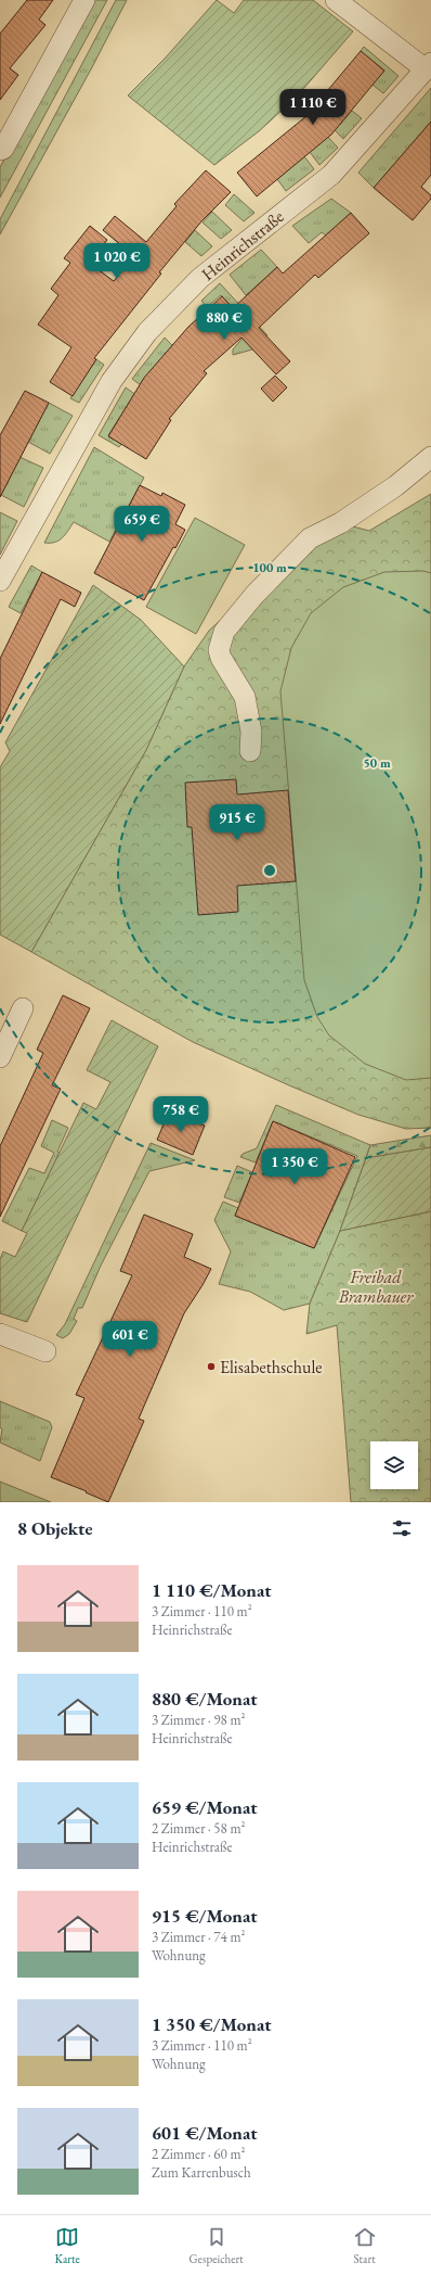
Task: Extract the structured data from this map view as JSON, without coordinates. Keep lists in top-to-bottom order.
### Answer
{
  "streets": {
    "street": ["Heinrichstraße"]
  },
  "parks": ["Freibad Brambauer"],
  "places": ["Elisabethschule"],
  "page": {
    "price": [
      "1 110 €",
      "1 020 €",
      "880 €",
      "659 €",
      "915 €",
      "758 €",
      "1 350 €",
      "601 €"
    ],
    "heading": "8 Objekte",
    "list": [
      {
        "name": "1 110 €/Monat",
        "note": "3 Zimmer · 110 m² · Heinrichstraße"
      },
      {
        "name": "880 €/Monat",
        "note": "3 Zimmer · 98 m² · Heinrichstraße"
      },
      {
        "name": "659 €/Monat",
        "note": "2 Zimmer · 58 m² · Heinrichstraße"
      },
      {
        "name": "915 €/Monat",
        "note": "3 Zimmer · 74 m² · Wohnung"
      },
      {
        "name": "1 350 €/Monat",
        "note": "3 Zimmer · 110 m² · Wohnung"
      },
      {
        "name": "601 €/Monat",
        "note": "2 Zimmer · 60 m² · Zum Karrenbusch"
      }
    ],
    "tabs": ["Karte", "Gespeichert", "Start"]
  },
  "rings": ["100 m", "50 m"]
}
